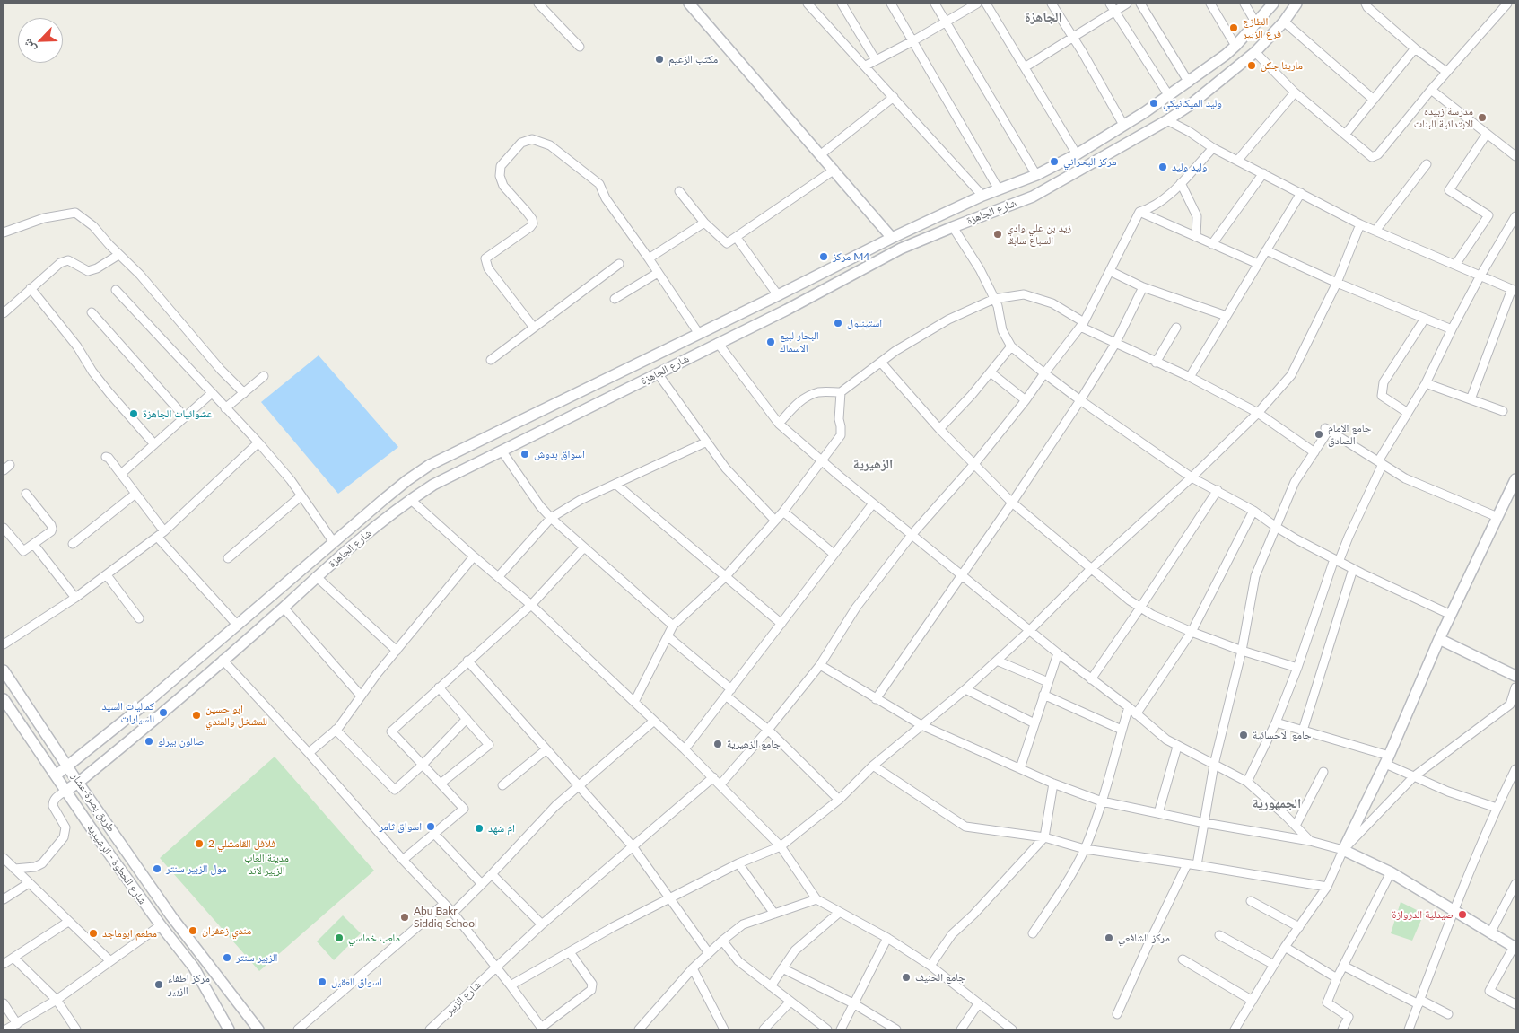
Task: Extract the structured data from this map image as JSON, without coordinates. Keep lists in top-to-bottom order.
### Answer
{
  "streets": {
    "street": [
      "شارع الجاهزة",
      "طريق بصرة-عشار",
      "شارع الخطوة - الرشيدية",
      "شارع الزبير"
    ]
  },
  "crossings": [
    ["شارع الجاهزة", "طريق بصرة-عشار"],
    ["شارع الجاهزة", "شارع الخطوة - الرشيدية"]
  ],
  "districts": ["الجاهزة", "الزهيرية", "الجمهورية"],
  "parks": ["مدينة العاب الزبير لاند"],
  "places": [
    "الطازج فرع الزبير",
    "مكتب الزعيم",
    "مارينا جكن",
    "وليد الميكانيكي",
    "مدرسة زبيده الابتدائية للبنات",
    "مركز البحراني",
    "وليد وليد",
    "زيد بن علي وادي السباع سابقا",
    "مركز M4",
    "استينبول",
    "البحار لبيع الاسماك",
    "عشوائيات الجاهزة",
    "جامع الامام الصادق",
    "اسواق بدوش",
    "كماليات السيد للسيارات",
    "ابو حسين للمشخل والمندي",
    "جامع الاحسائية",
    "صالون بيرلو",
    "جامع الزهيرية",
    "اسواق ثامر",
    "ام شهد",
    "فلافل القامشلي 2",
    "مول الزبير سنتر",
    "صيدلية الدروازة",
    "Abu Bakr Siddiq School",
    "مندي زعفران",
    "مطعم ابوماجد",
    "ملعب خماسي",
    "مركز الشافعي",
    "الزبير سنتر",
    "جامع الحنيف",
    "اسواق العقيل",
    "مركز اطفاء الزبير"
  ],
  "north": "bottom left"
}
